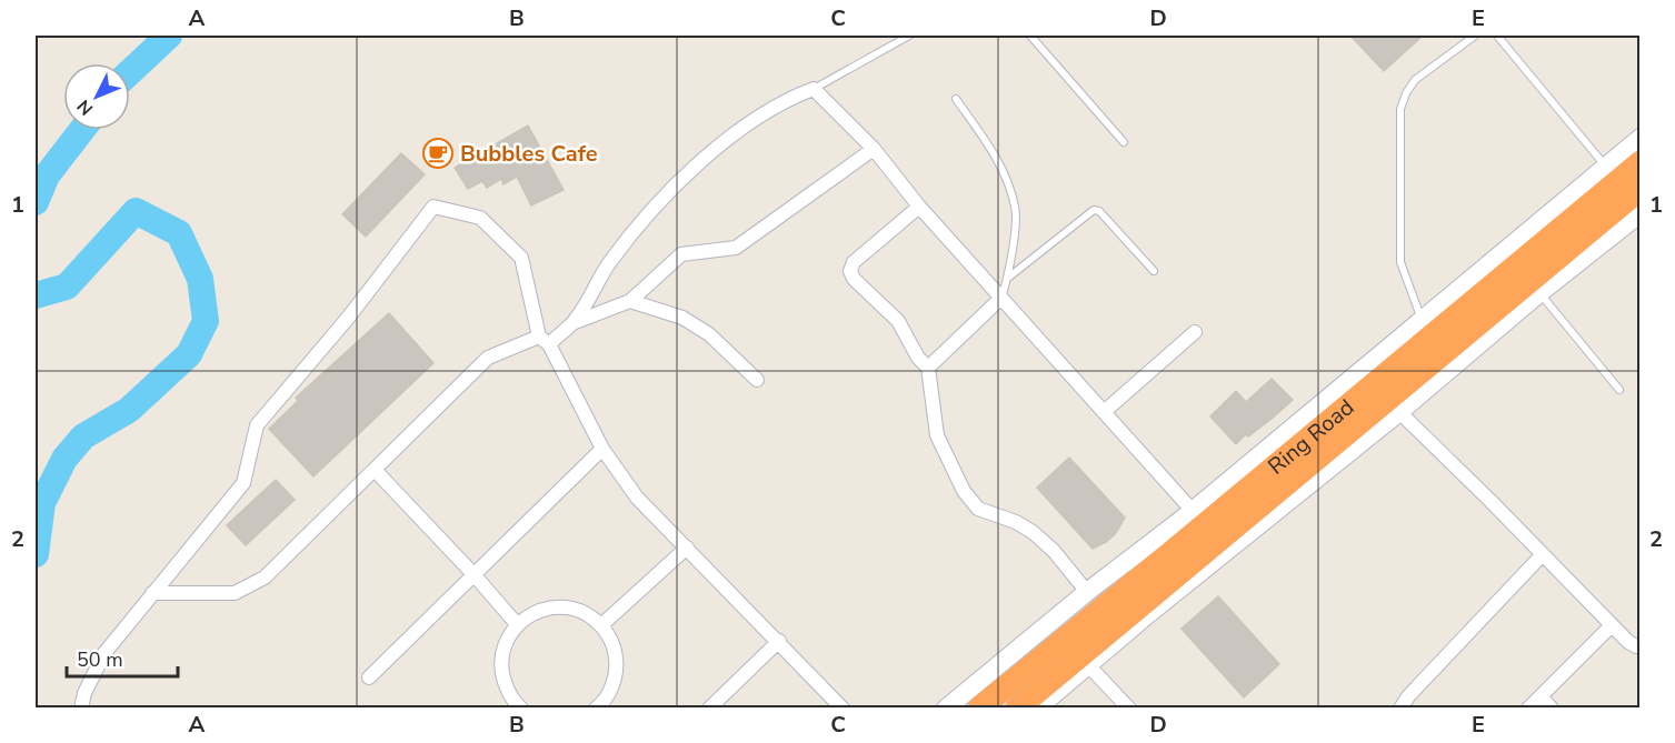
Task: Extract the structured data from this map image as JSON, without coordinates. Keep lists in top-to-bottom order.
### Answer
{
  "streets": {
    "highway": ["Ring Road"]
  },
  "places": {
    "cafe": ["Bubbles Cafe"]
  },
  "scale_bar": "50 m",
  "north": "bottom left",
  "grid": {
    "columns": [
      "A",
      "B",
      "C",
      "D",
      "E"
    ],
    "rows": ["1", "2"]
  }
}
